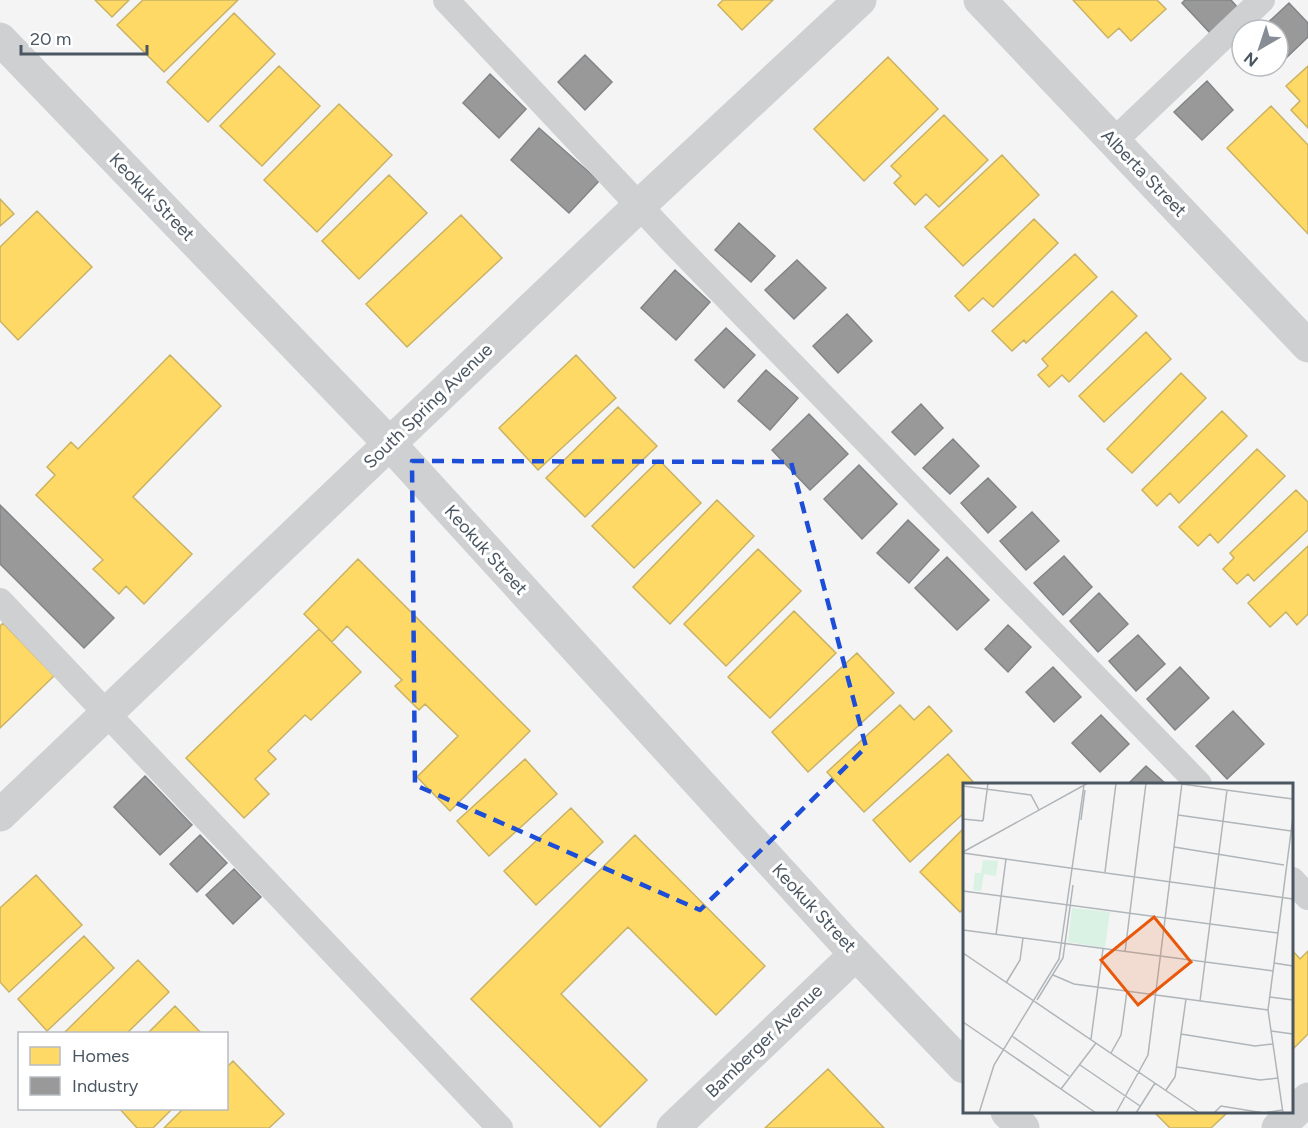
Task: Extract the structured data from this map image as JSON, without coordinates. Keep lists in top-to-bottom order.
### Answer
{
  "streets": {
    "street": [
      "Alberta Street",
      "Keokuk Street",
      "South Spring Avenue",
      "Bamberger Avenue"
    ]
  },
  "crossings": [
    ["Keokuk Street", "South Spring Avenue"],
    ["Keokuk Street", "Bamberger Avenue"]
  ],
  "legend": ["Homes", "Industry"],
  "scale_bar": "20 m",
  "north": "bottom left"
}
